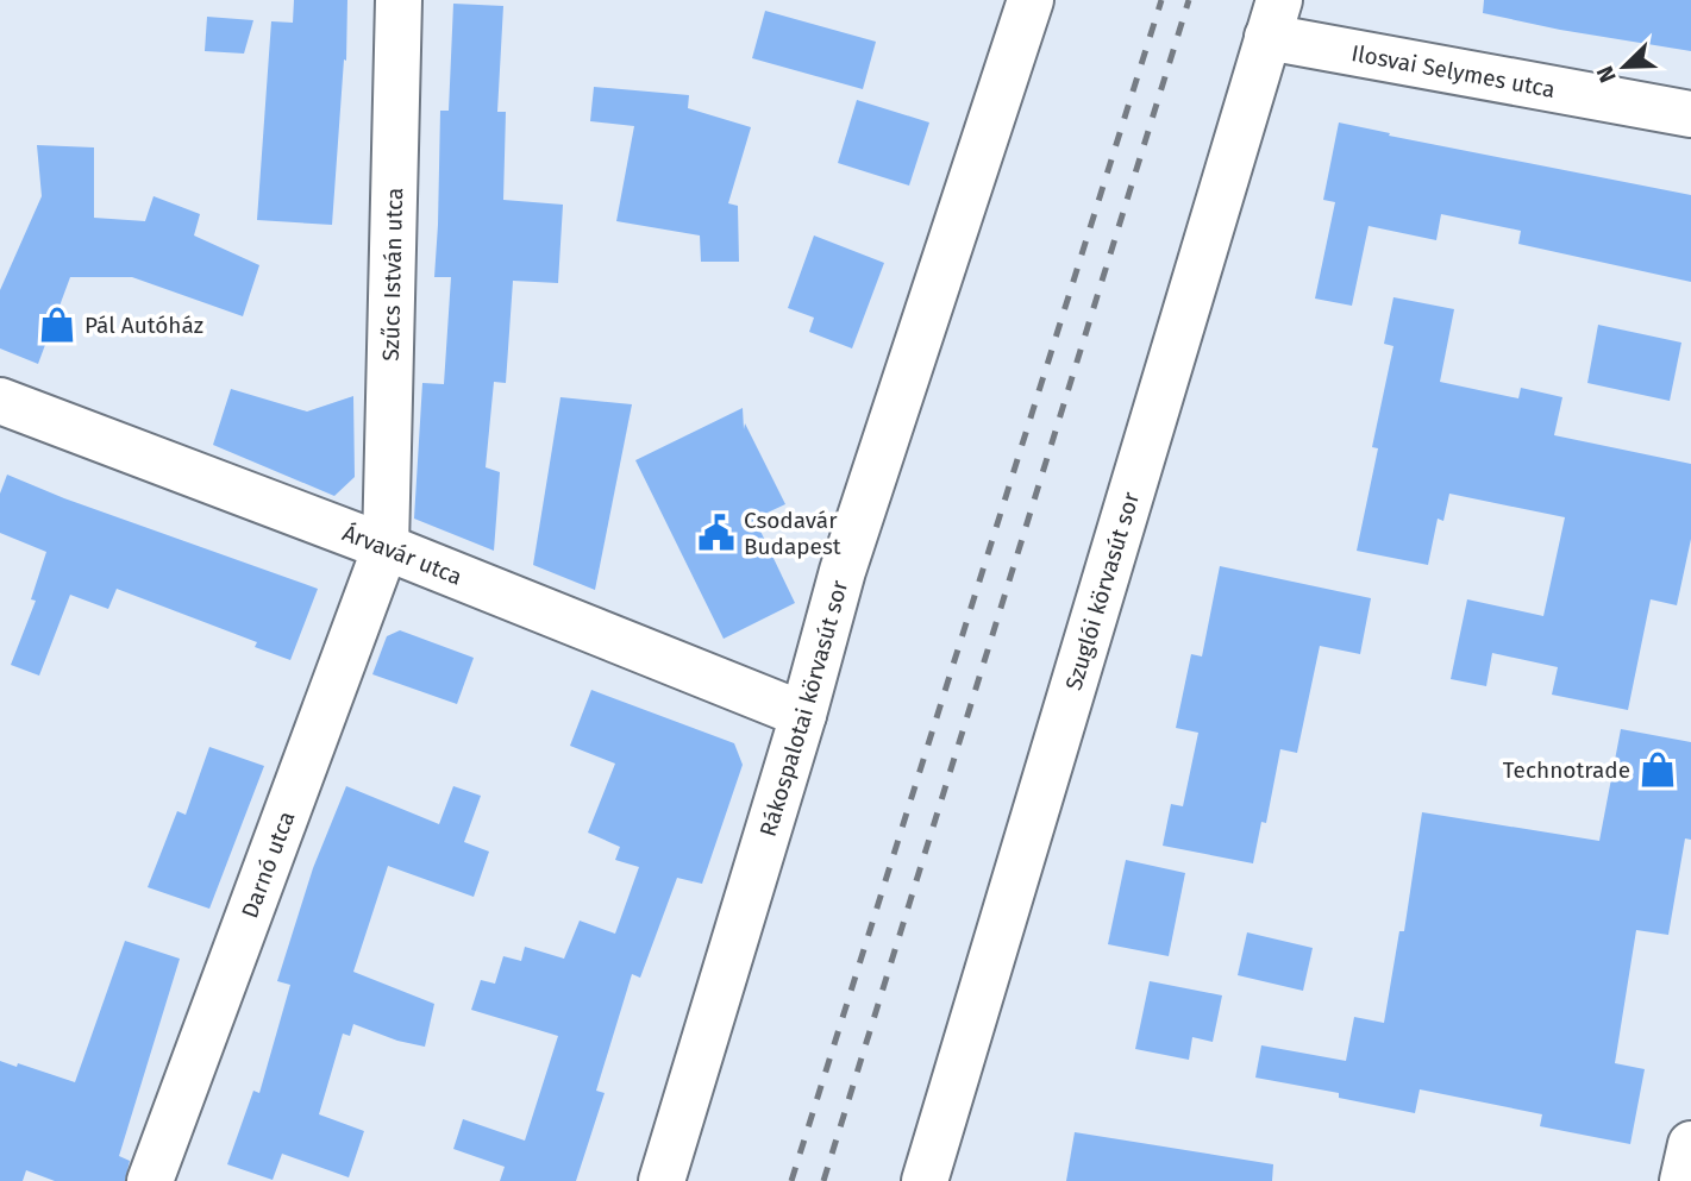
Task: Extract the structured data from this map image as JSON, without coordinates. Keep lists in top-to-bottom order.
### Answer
{
  "streets": {
    "street": [
      "Ilosvai Selymes utca",
      "Szűcs István utca",
      "Árvavár utca",
      "Szuglói körvasút sor",
      "Rákospalotai körvasút sor",
      "Darnó utca"
    ]
  },
  "crossings": [
    ["Ilosvai Selymes utca", "Szuglói körvasút sor"],
    ["Szűcs István utca", "Árvavár utca"],
    ["Szűcs István utca", "Darnó utca"],
    ["Árvavár utca", "Rákospalotai körvasút sor"],
    ["Árvavár utca", "Darnó utca"]
  ],
  "places": {
    "shop": ["Pál Autóház", "Technotrade"],
    "public building": ["Csodavár Budapest"]
  },
  "north": "bottom left"
}
